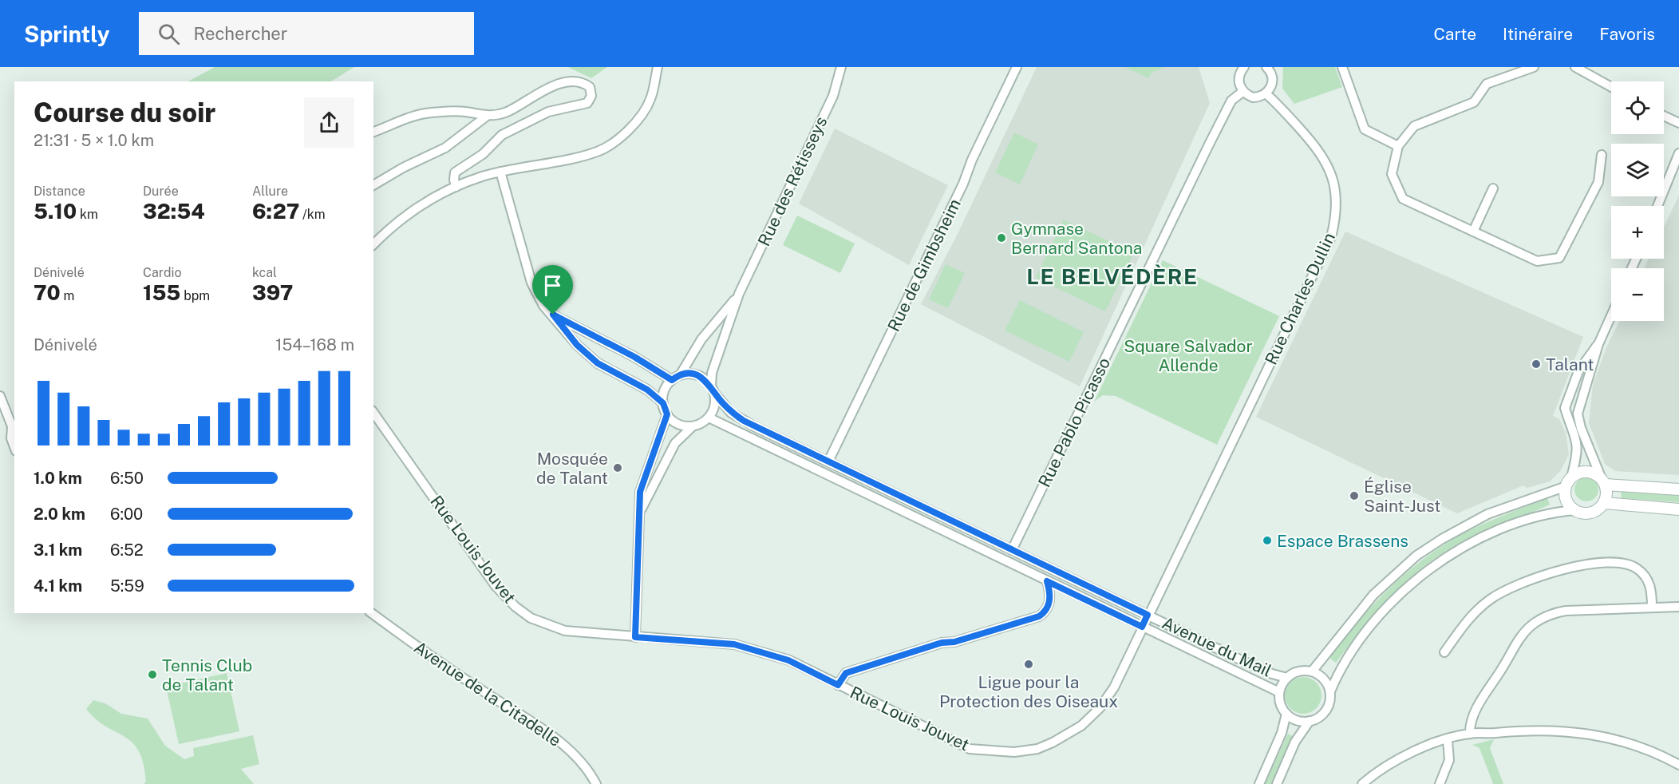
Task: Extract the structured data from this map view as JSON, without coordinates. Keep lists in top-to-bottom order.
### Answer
{
  "streets": {
    "street": [
      "Rue des Rétisseys",
      "Rue de Gimbsheim",
      "Rue Charles Dullin",
      "Rue Pablo Picasso",
      "Rue Louis Jouvet",
      "Avenue du Mail",
      "Avenue de la Citadelle"
    ]
  },
  "crossings": [
    ["Rue des Rétisseys", "Avenue du Mail"],
    ["Rue de Gimbsheim", "Avenue du Mail"],
    ["Rue Charles Dullin", "Rue Louis Jouvet"],
    ["Rue Charles Dullin", "Avenue du Mail"],
    ["Rue Pablo Picasso", "Avenue du Mail"],
    ["Rue Louis Jouvet", "Avenue du Mail"]
  ],
  "districts": ["LE BELVÉDÈRE"],
  "parks": ["Square Salvador Allende"],
  "places": [
    "Gymnase Bernard Santona",
    "Talant",
    "Mosquée de Talant",
    "Église Saint-Just",
    "Espace Brassens",
    "Ligue pour la Protection des Oiseaux",
    "Tennis Club de Talant"
  ],
  "page": {
    "header": "Sprintly",
    "search": "Rechercher",
    "nav": ["Carte", "Itinéraire", "Favoris"],
    "map_buttons": ["+", "−"],
    "heading": ["Course du soir", "21:31 · 5 × 1.0 km"],
    "stats": [
      ["Distance", "5.10 km"],
      ["Durée", "32:54"],
      ["Allure", "6:27 /km"],
      ["Dénivelé", "70 m"],
      ["Cardio", "155 bpm"],
      ["kcal", "397"]
    ],
    "chart": ["Dénivelé", "154–168 m"],
    "list": [
      {
        "name": "1.0 km",
        "note": "6:50"
      },
      {
        "name": "2.0 km",
        "note": "6:00"
      },
      {
        "name": "3.1 km",
        "note": "6:52"
      },
      {
        "name": "4.1 km",
        "note": "5:59"
      }
    ]
  }
}
